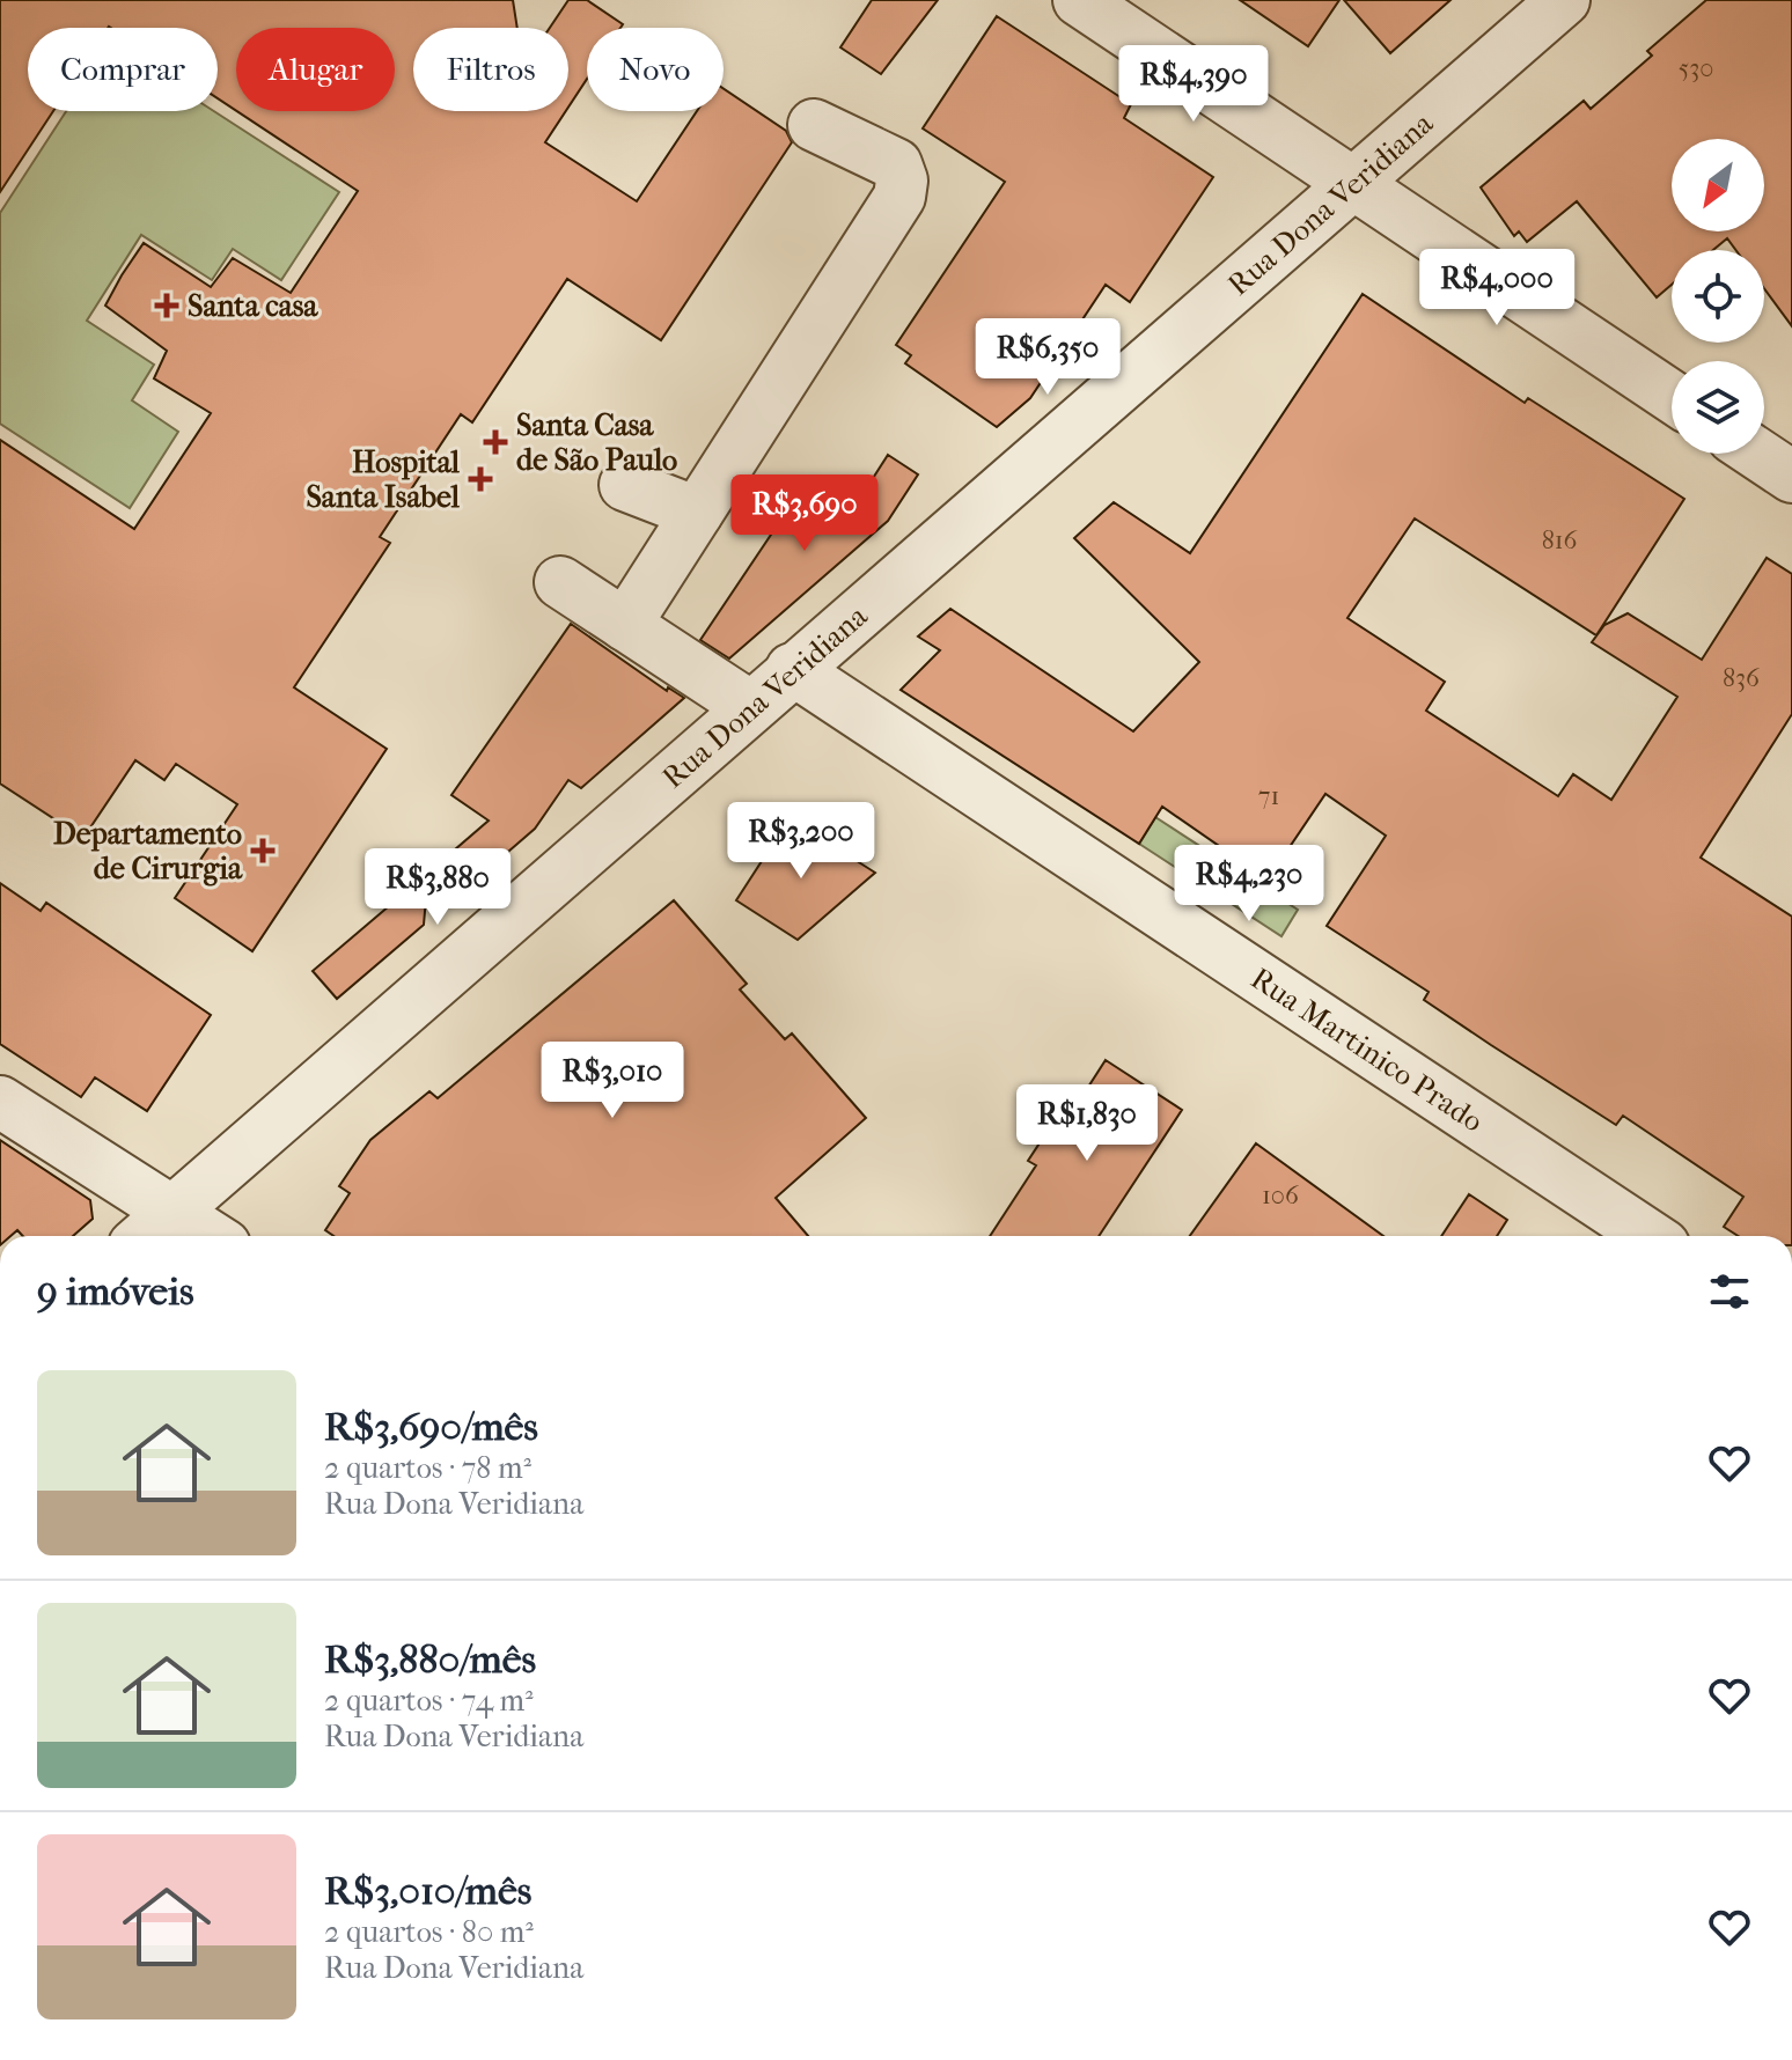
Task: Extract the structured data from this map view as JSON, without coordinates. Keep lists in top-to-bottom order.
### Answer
{
  "streets": {
    "street": ["Rua Dona Veridiana", "Rua Martinico Prado"]
  },
  "crossings": [
    ["Rua Dona Veridiana", "Rua Martinico Prado"]
  ],
  "places": {
    "health": [
      "Santa casa",
      "Santa Casa de São Paulo",
      "Hospital Santa Isabel",
      "Departamento de Cirurgia"
    ]
  },
  "house_numbers": [
    "530",
    "816",
    "836",
    "71",
    "106"
  ],
  "north": "bottom left",
  "page": {
    "chip": [
      "Comprar",
      "Alugar",
      "Filtros",
      "Novo"
    ],
    "price": [
      "R$4,390",
      "R$4,000",
      "R$6,350",
      "R$3,690",
      "R$3,200",
      "R$4,230",
      "R$3,880",
      "R$3,010",
      "R$1,830"
    ],
    "heading": "9 imóveis",
    "list": [
      {
        "name": "R$3,690/mês",
        "note": "2 quartos · 78 m² · Rua Dona Veridiana"
      },
      {
        "name": "R$3,880/mês",
        "note": "2 quartos · 74 m² · Rua Dona Veridiana"
      },
      {
        "name": "R$3,010/mês",
        "note": "2 quartos · 80 m² · Rua Dona Veridiana"
      }
    ]
  }
}
